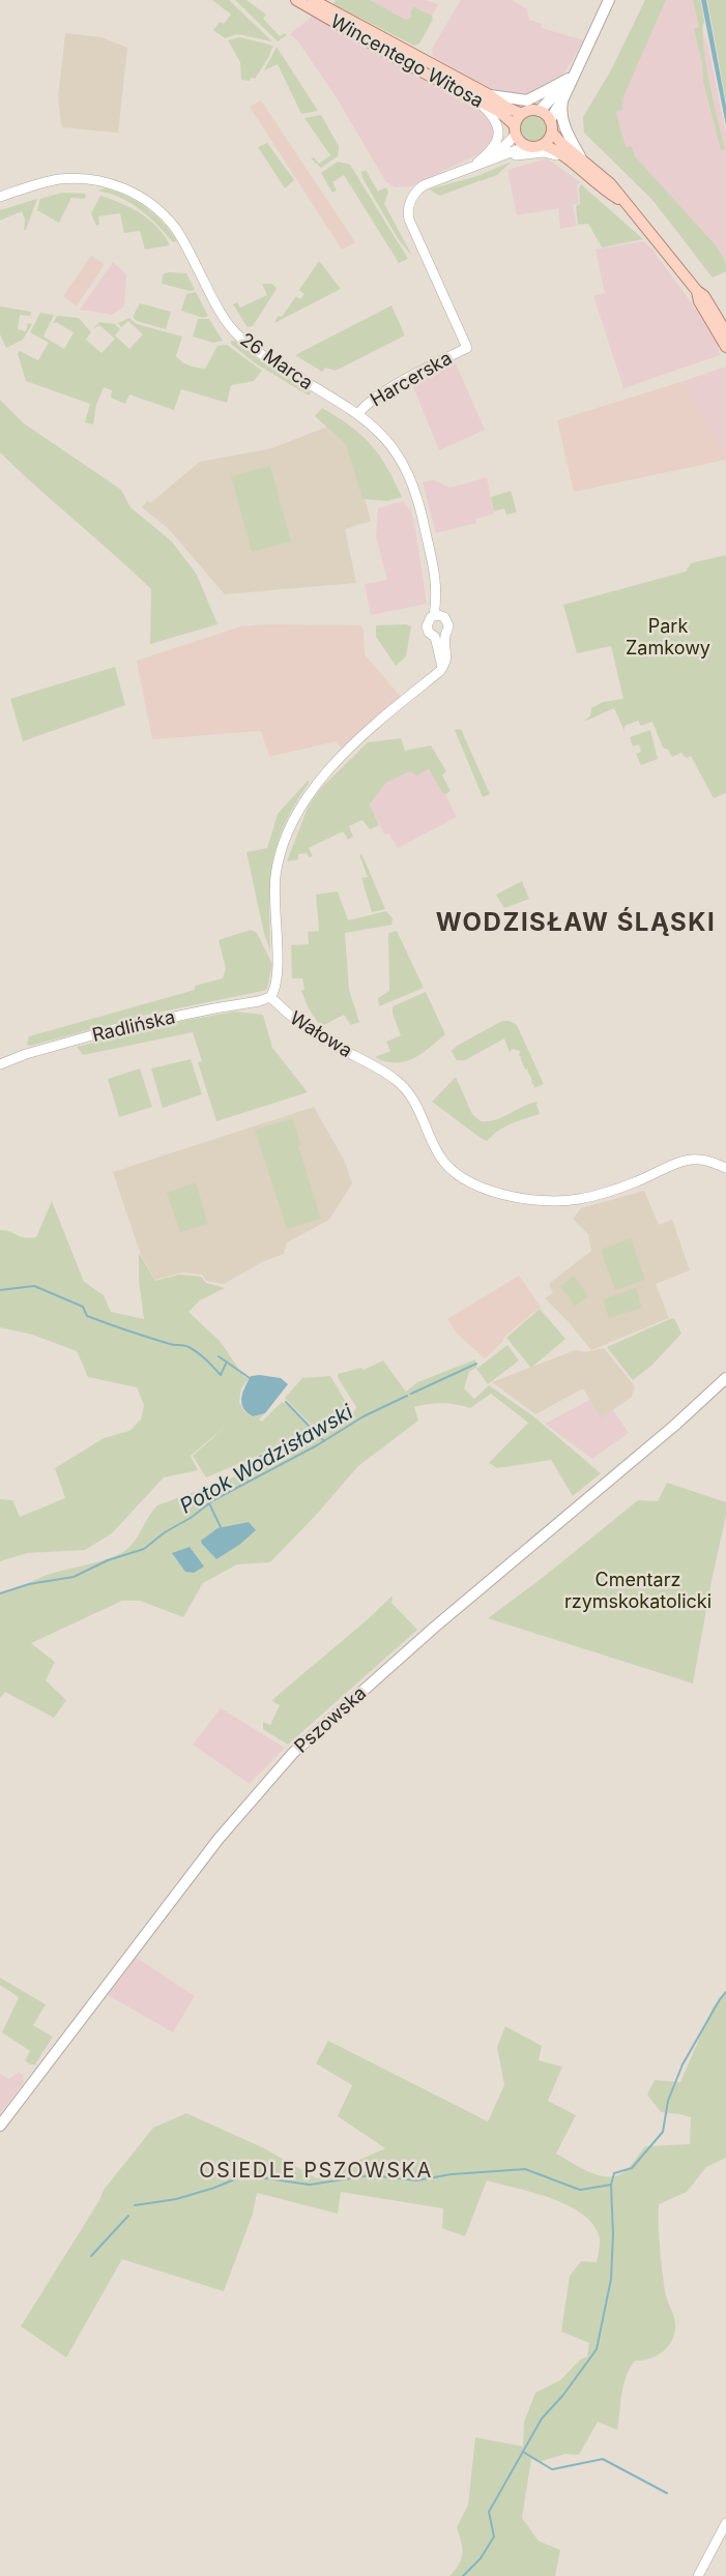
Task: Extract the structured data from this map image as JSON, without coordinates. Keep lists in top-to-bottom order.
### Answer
{
  "streets": {
    "main road": ["Wincentego Witosa", "Pszowska"],
    "street": [
      "26 Marca",
      "Harcerska",
      "Radlińska",
      "Wałowa"
    ]
  },
  "crossings": [
    ["26 Marca", "Harcerska"],
    ["Radlińska", "Wałowa"]
  ],
  "districts": ["WODZISŁAW ŚLĄSKI", "OSIEDLE PSZOWSKA"],
  "water": ["Potok Wodzisławski"],
  "parks": ["Park Zamkowy", "Cmentarz rzymskokatolicki"]
}
